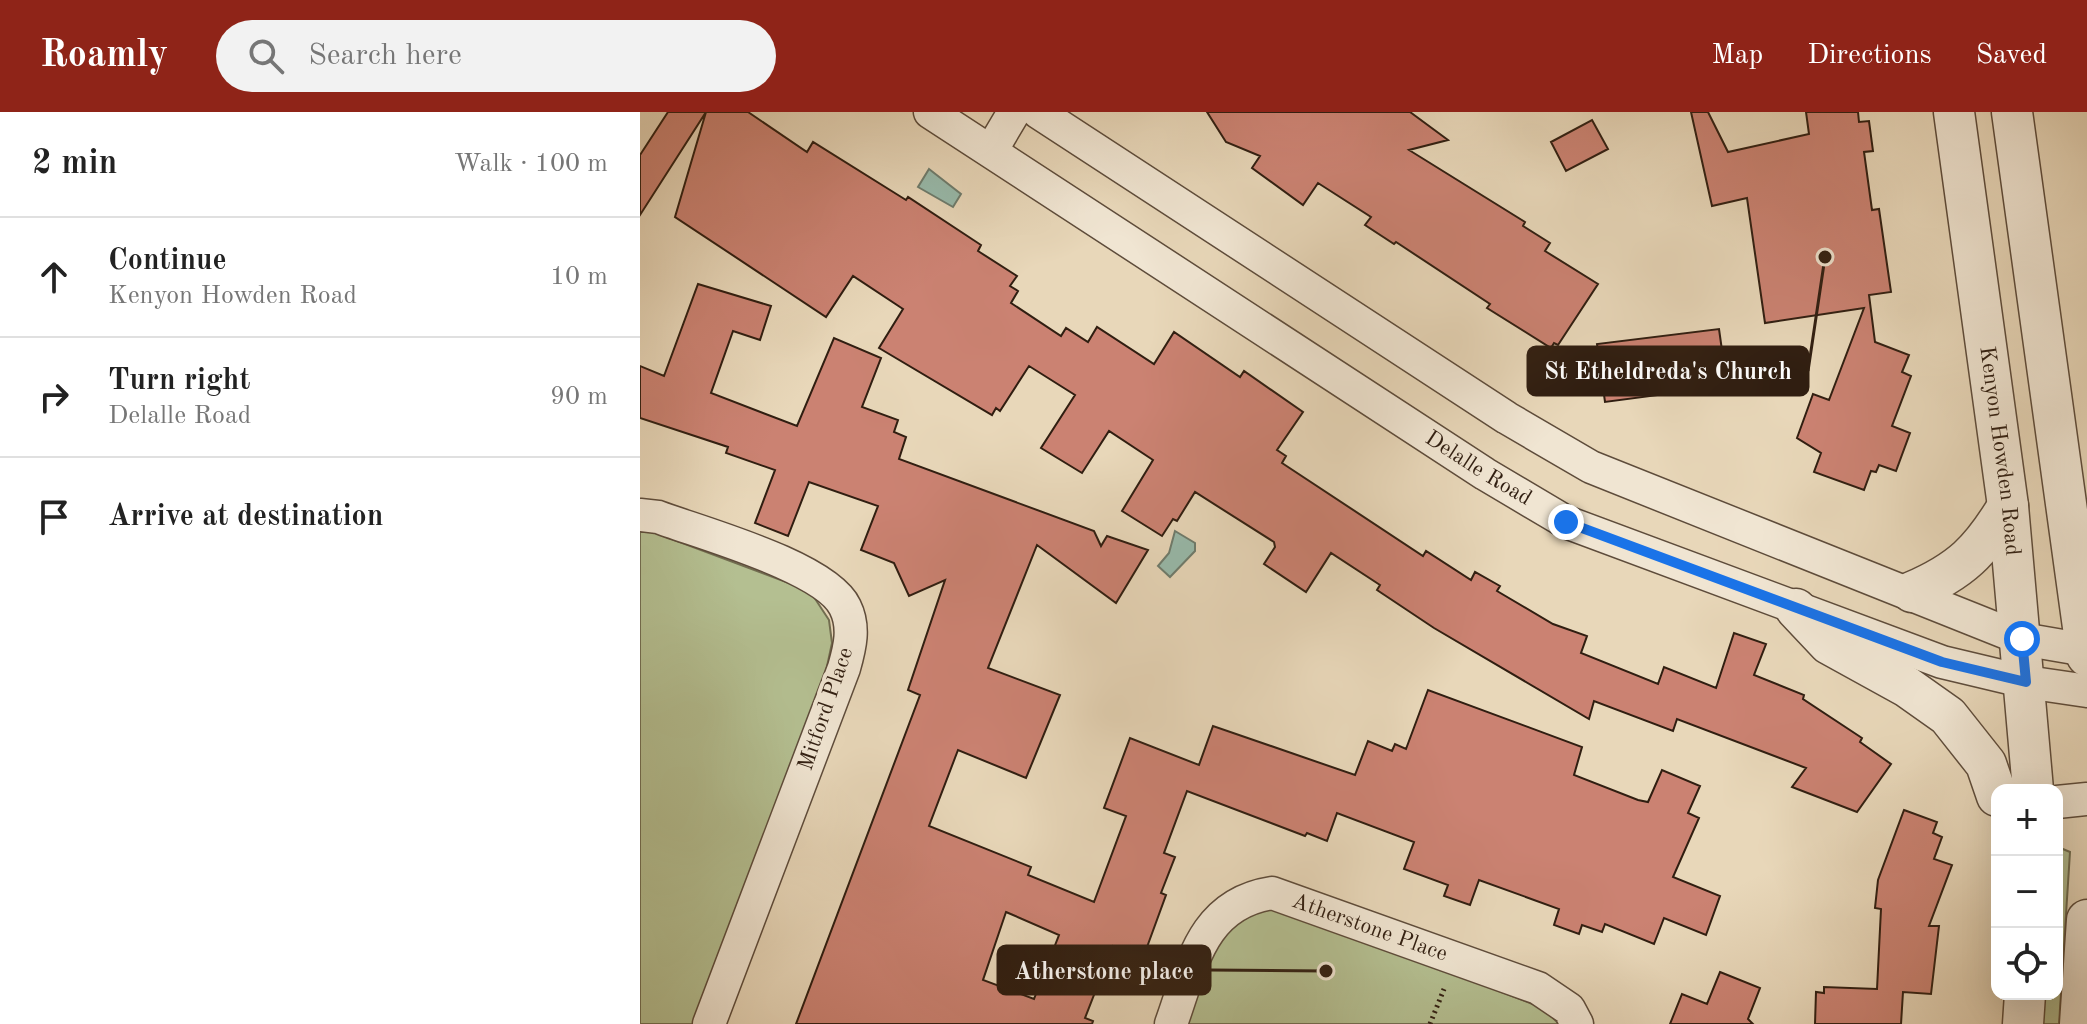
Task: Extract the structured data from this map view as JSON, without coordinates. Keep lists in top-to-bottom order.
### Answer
{
  "streets": {
    "street": [
      "Kenyon Howden Road",
      "Delalle Road",
      "Mitford Place",
      "Atherstone Place"
    ]
  },
  "crossings": [
    ["Kenyon Howden Road", "Delalle Road"]
  ],
  "places": ["St Etheldreda's Church", "Atherstone place"],
  "page": {
    "header": "Roamly",
    "search": "Search here",
    "nav": ["Map", "Directions", "Saved"],
    "heading": ["2 min", "Walk · 100 m"],
    "list": [
      ["Continue", "Kenyon Howden Road", "10 m"],
      ["Turn right", "Delalle Road", "90 m"],
      "Arrive at destination"
    ],
    "map_buttons": ["+", "−"]
  }
}
